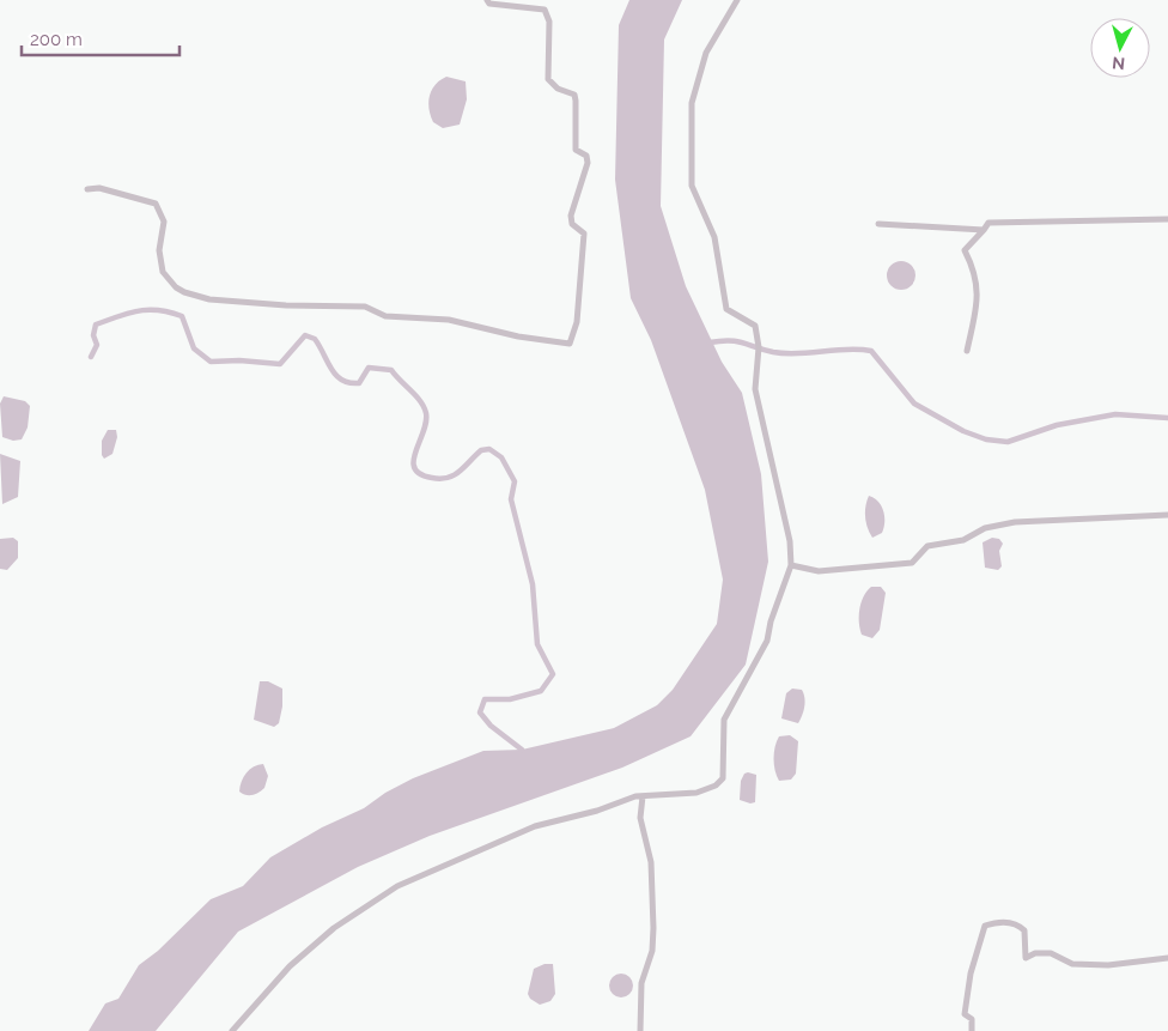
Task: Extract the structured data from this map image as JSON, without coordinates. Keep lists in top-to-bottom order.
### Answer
{
  "scale_bar": "200 m",
  "north": "bottom"
}
